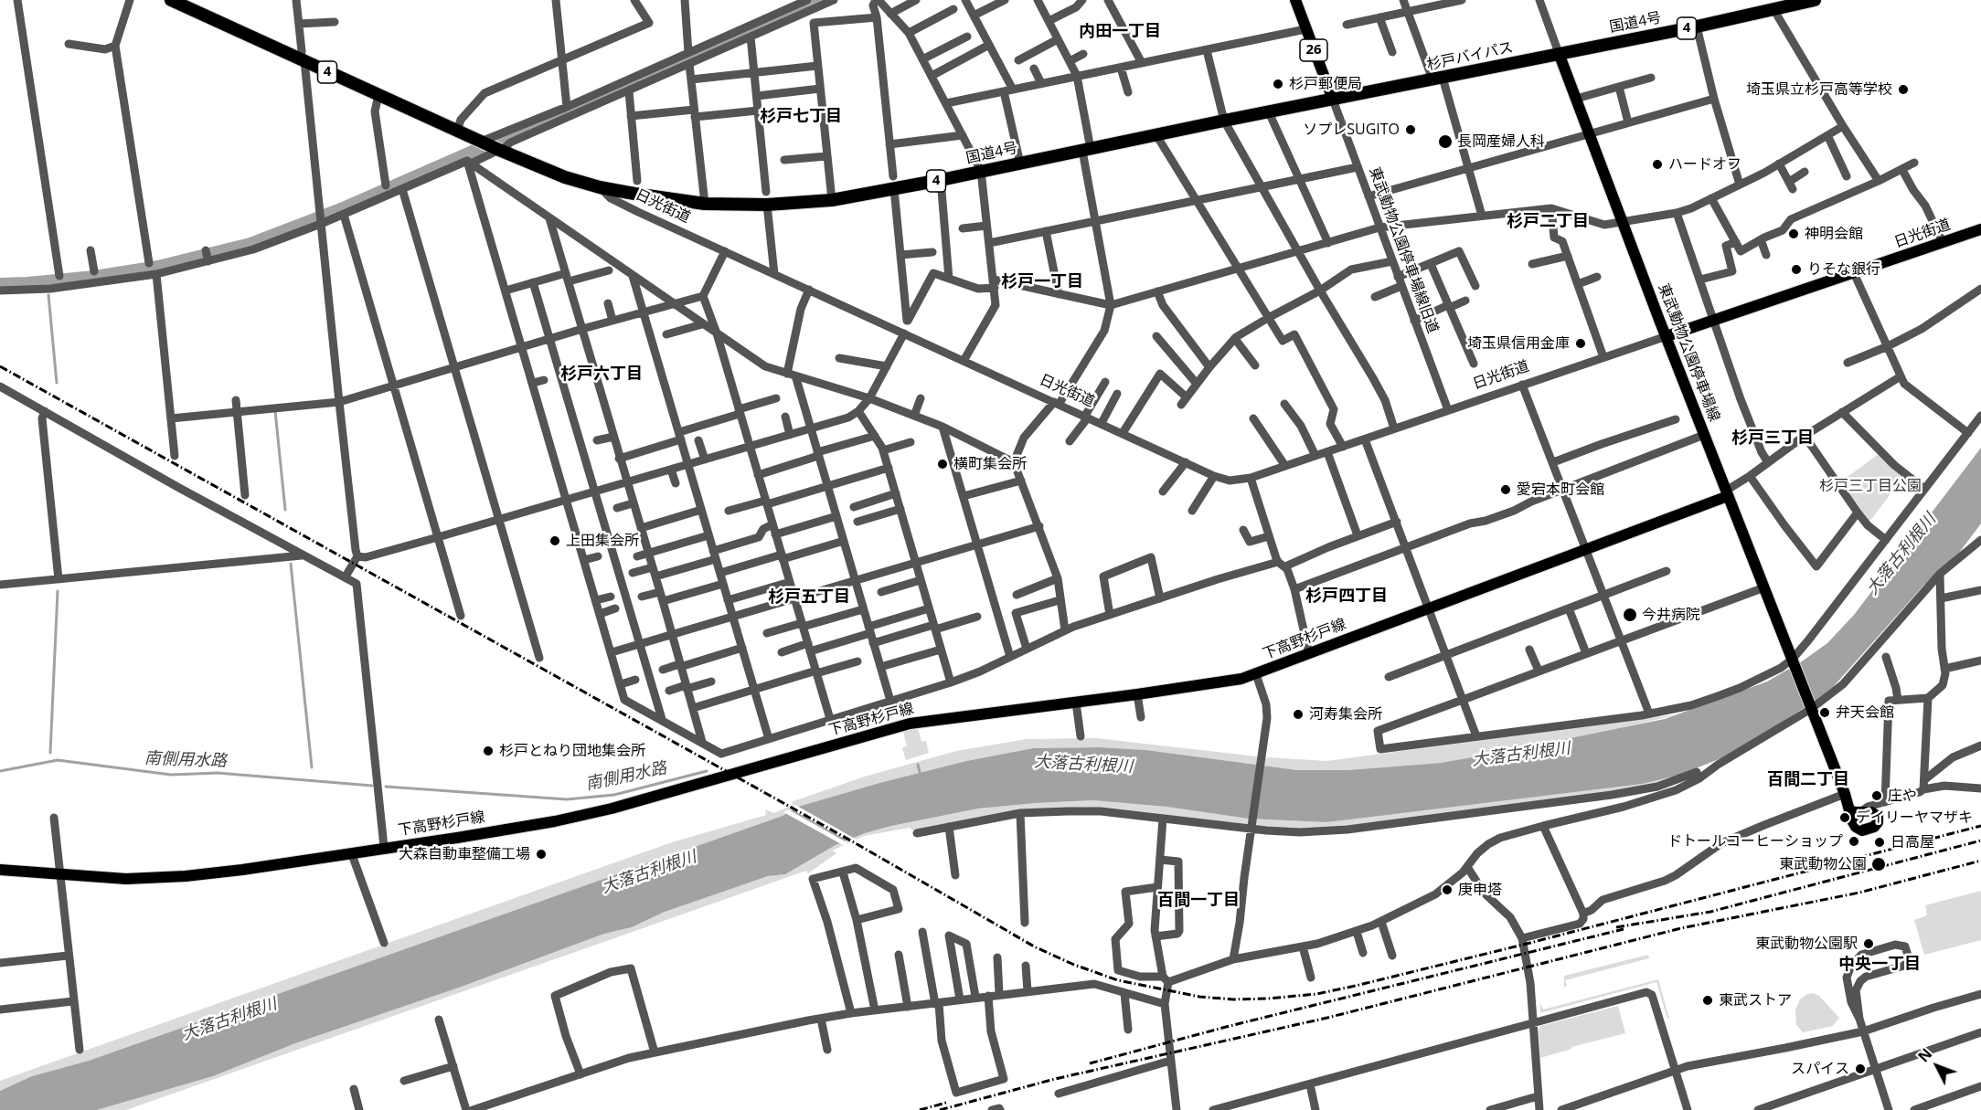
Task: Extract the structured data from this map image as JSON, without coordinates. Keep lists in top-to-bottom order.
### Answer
{
  "streets": {
    "highway": [
      "国道4号",
      "4",
      "杉戸バイパス",
      "日光街道"
    ],
    "main road": ["26", "東武動物公園停車場線", "下高野杉戸線"],
    "street": ["東武動物公園停車場線旧道"]
  },
  "crossings": [
    ["国道4号", "26"],
    ["国道4号", "杉戸バイパス"],
    ["国道4号", "日光街道"],
    ["国道4号", "東武動物公園停車場線旧道"],
    ["国道4号", "東武動物公園停車場線"],
    ["26", "東武動物公園停車場線旧道"],
    ["杉戸バイパス", "東武動物公園停車場線"],
    ["日光街道", "東武動物公園停車場線旧道"],
    ["日光街道", "東武動物公園停車場線"],
    ["東武動物公園停車場線", "下高野杉戸線"]
  ],
  "districts": [
    "内田一丁目",
    "杉戸七丁目",
    "杉戸二丁目",
    "杉戸一丁目",
    "杉戸六丁目",
    "杉戸三丁目",
    "杉戸四丁目",
    "杉戸五丁目",
    "百間二丁目",
    "百間一丁目",
    "中央一丁目"
  ],
  "water": ["大落古利根川", "南側用水路"],
  "parks": ["杉戸三丁目公園"],
  "places": [
    "杉戸郵便局",
    "埼玉県立杉戸高等学校",
    "ソプレSUGITO",
    "長岡産婦人科",
    "ハードオフ",
    "神明会館",
    "りそな銀行",
    "埼玉県信用金庫",
    "横町集会所",
    "愛宕本町会館",
    "上田集会所",
    "今井病院",
    "弁天会館",
    "河寿集会所",
    "杉戸とねり団地集会所",
    "庄や",
    "デイリーヤマザキ",
    "ドトールコーヒーショップ",
    "日高屋",
    "大森自動車整備工場",
    "東武動物公園",
    "庚申塔",
    "東武動物公園駅",
    "東武ストア",
    "スパイス"
  ],
  "north": "top left"
}
